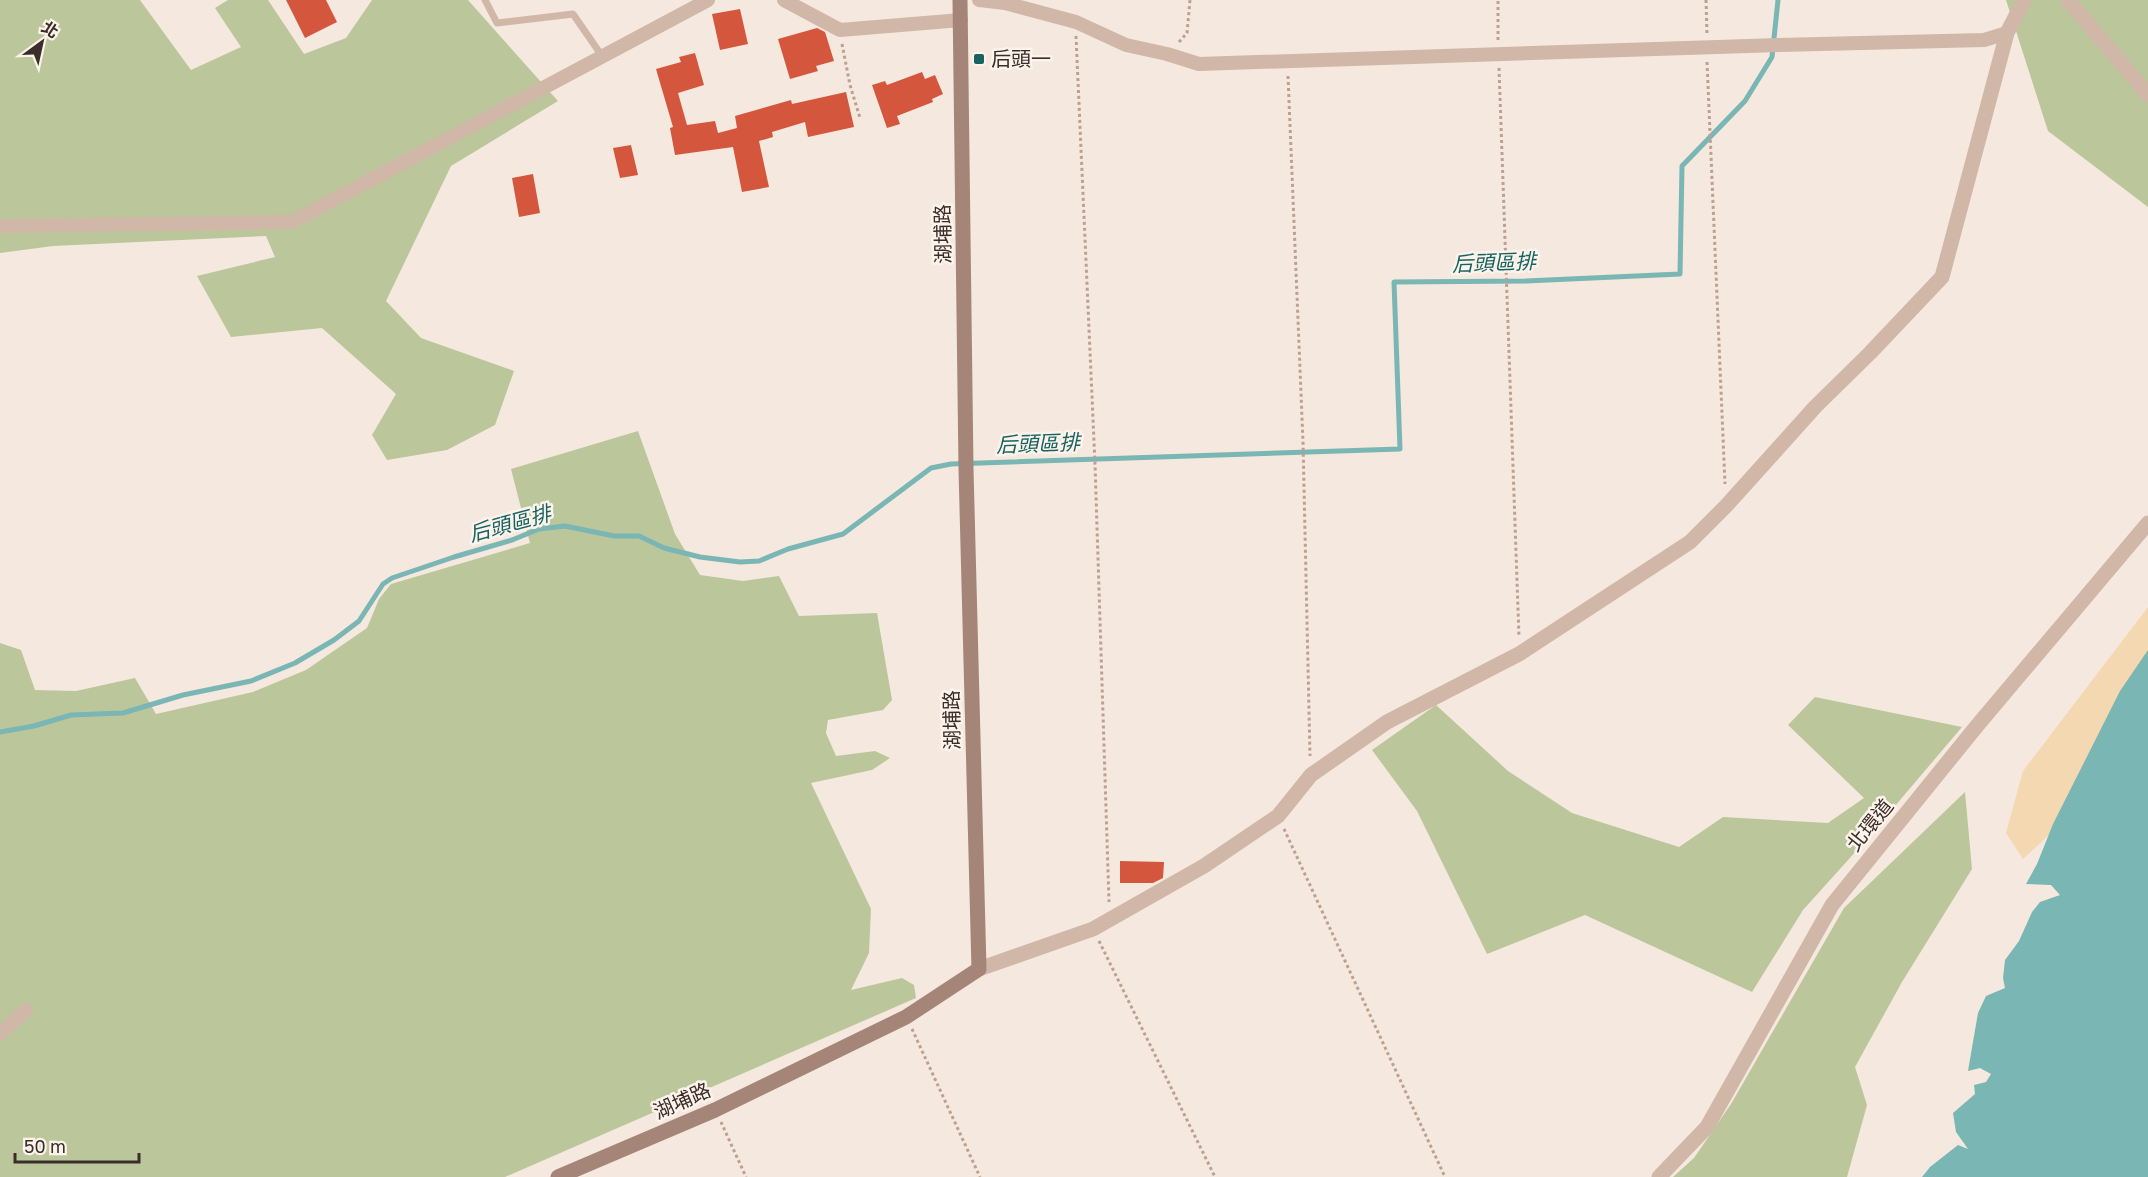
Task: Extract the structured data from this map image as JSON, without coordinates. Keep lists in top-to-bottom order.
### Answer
{
  "streets": {
    "main road": ["湖埔路"],
    "street": ["北環道"]
  },
  "water": ["后頭區排"],
  "places": {
    "transit": ["后頭一"]
  },
  "scale_bar": "50 m",
  "north": "top right"
}
